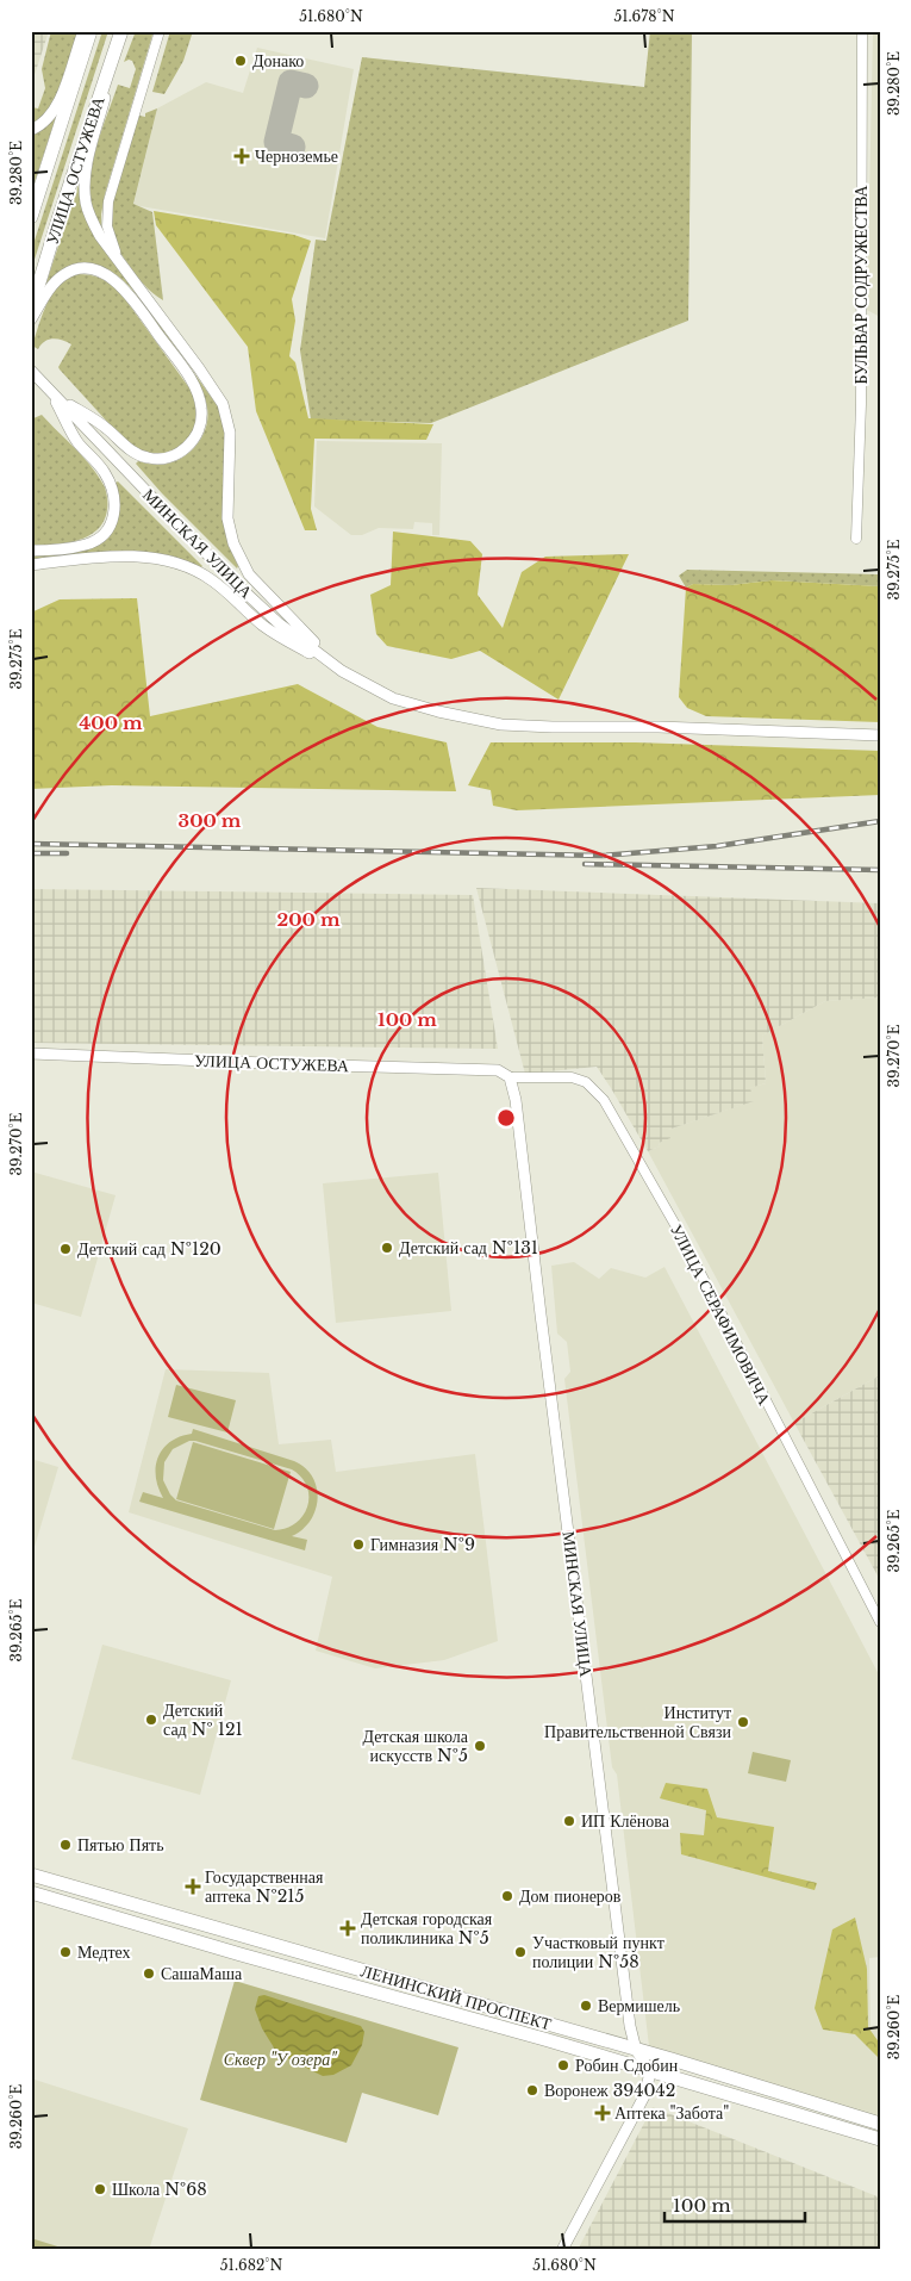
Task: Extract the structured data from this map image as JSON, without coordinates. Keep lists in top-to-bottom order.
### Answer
{
  "streets": {
    "main road": ["УЛИЦА ОСТУЖЕВА", "ЛЕНИНСКИЙ ПРОСПЕКТ"],
    "street": ["БУЛЬВАР СОДРУЖЕСТВА", "МИНСКАЯ УЛИЦА", "УЛИЦА СЕРАФИМОВИЧА"]
  },
  "crossings": [
    ["УЛИЦА ОСТУЖЕВА", "МИНСКАЯ УЛИЦА"],
    ["УЛИЦА ОСТУЖЕВА", "УЛИЦА СЕРАФИМОВИЧА"],
    ["МИНСКАЯ УЛИЦА", "УЛИЦА СЕРАФИМОВИЧА"],
    ["МИНСКАЯ УЛИЦА", "ЛЕНИНСКИЙ ПРОСПЕКТ"]
  ],
  "parks": ["Сквер \"У озера\""],
  "places": {
    "other": [
      "Донако",
      "Детский сад №131",
      "Детский сад №120",
      "Гимназия №9",
      "Детский сад № 121",
      "Институт Правительственной Связи",
      "Детская школа искусств №5",
      "ИП Клёнова",
      "Пятью Пять",
      "Дом пионеров",
      "Медтех",
      "Участковый пункт полиции №58",
      "СашаМаша",
      "Вермишель",
      "Робин Сдобин",
      "Воронеж 394042",
      "Школа №68"
    ],
    "health": [
      "Черноземье",
      "Государственная аптека №215",
      "Детская городская поликлиника №5",
      "Аптека \"Забота\""
    ]
  },
  "scale_bar": "100 m",
  "coordinates": [
    "51.680°N",
    "51.678°N",
    "39.280°E",
    "39.275°E",
    "39.270°E",
    "39.265°E",
    "39.260°E",
    "51.682°N"
  ],
  "rings": [
    "400 m",
    "300 m",
    "200 m",
    "100 m"
  ]
}
